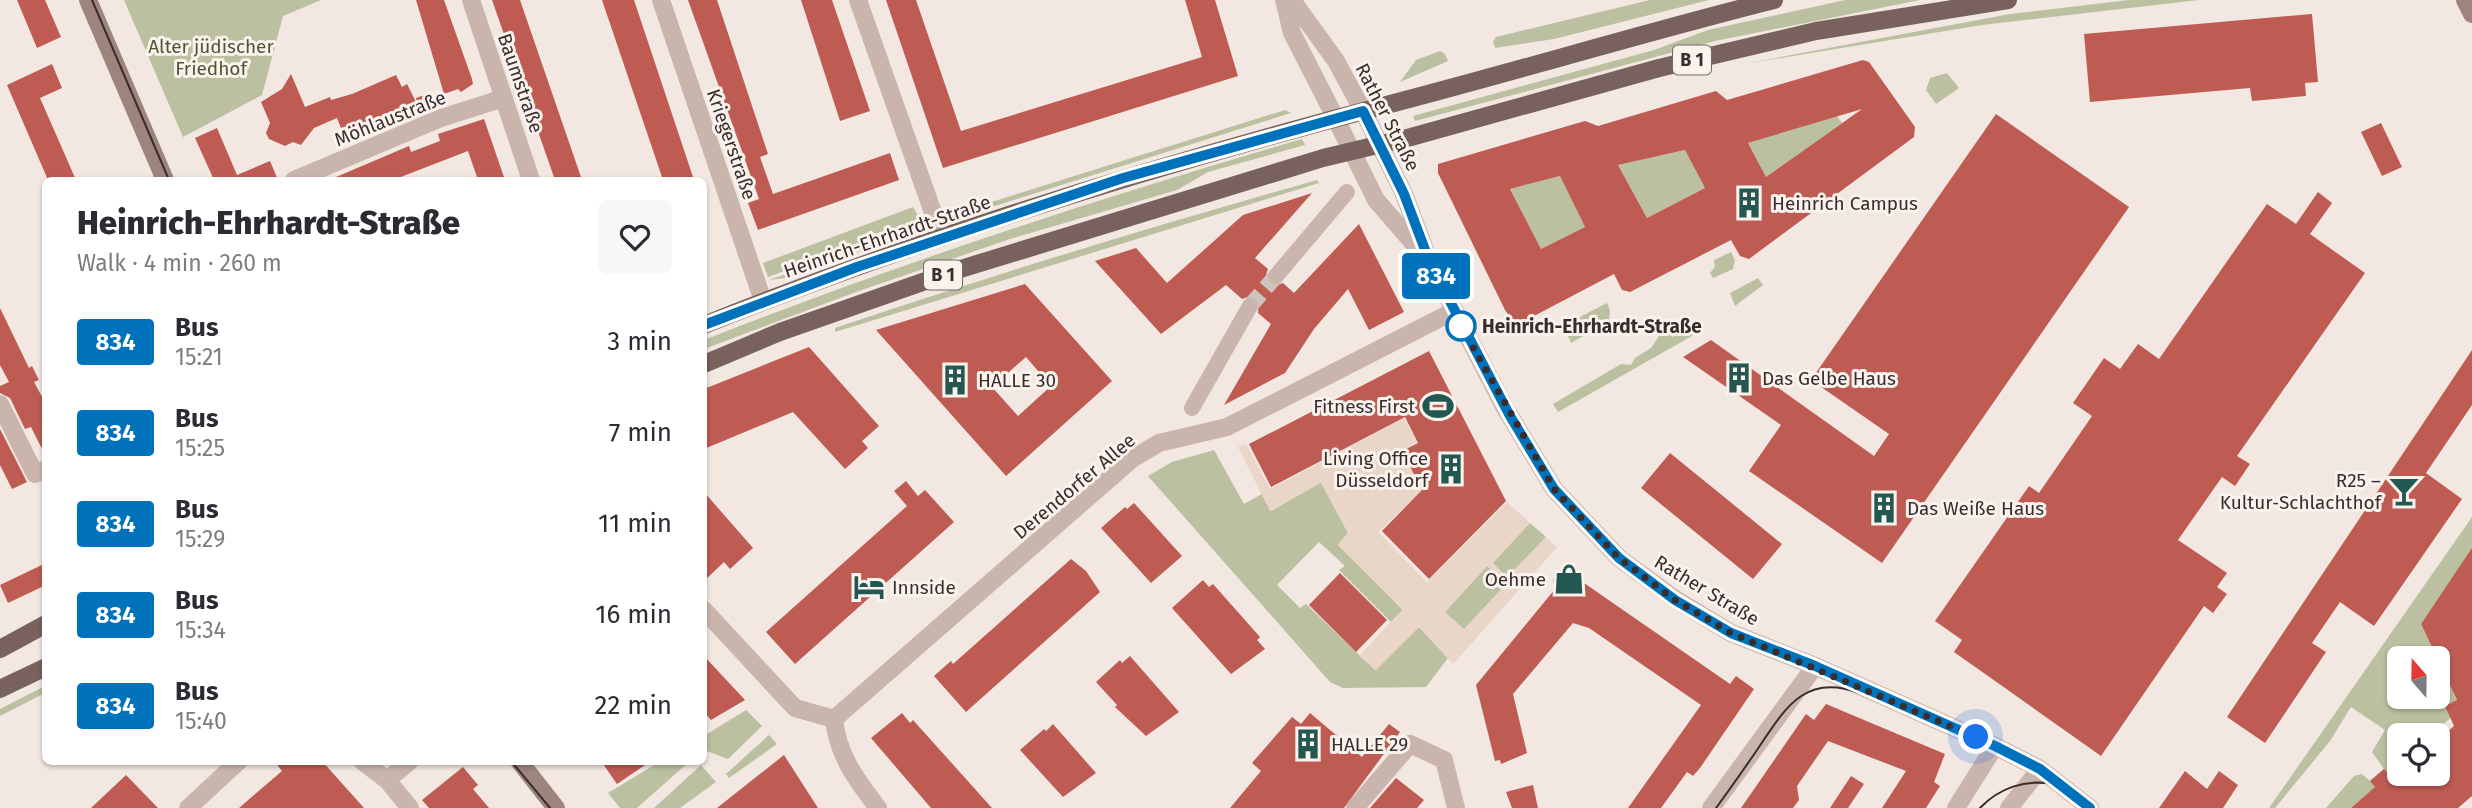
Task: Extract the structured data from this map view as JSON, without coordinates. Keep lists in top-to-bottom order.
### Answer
{
  "streets": {
    "main road": ["B 1", "Heinrich-Ehrhardt-Straße"],
    "street": [
      "Baumstraße",
      "Rather Straße",
      "Möhlaustraße",
      "Kriegerstraße",
      "Derendorfer Allee"
    ]
  },
  "crossings": [
    ["B 1", "Rather Straße"],
    ["Baumstraße", "Möhlaustraße"],
    ["Rather Straße", "Heinrich-Ehrhardt-Straße"],
    ["Rather Straße", "Derendorfer Allee"],
    ["Kriegerstraße", "Heinrich-Ehrhardt-Straße"]
  ],
  "parks": ["Alter jüdischer Friedhof"],
  "places": {
    "building": [
      "Heinrich Campus",
      "Das Gelbe Haus",
      "HALLE 30",
      "Living Office Düsseldorf",
      "Das Weiße Haus",
      "HALLE 29"
    ],
    "other": ["Heinrich-Ehrhardt-Straße"],
    "sports": ["Fitness First"],
    "bar": ["R25 – Kultur‐Schlachthof"],
    "shop": ["Oehme"],
    "hotel": ["Innside"]
  },
  "lines": ["bus line 834"],
  "north": "top",
  "page": {
    "on_map": "834",
    "heading": ["Heinrich-Ehrhardt-Straße", "Walk · 4 min · 260 m"],
    "list": [
      {
        "mark": "834",
        "name": "Bus",
        "note": "15:21",
        "value": "3 min"
      },
      {
        "mark": "834",
        "name": "Bus",
        "note": "15:25",
        "value": "7 min"
      },
      {
        "mark": "834",
        "name": "Bus",
        "note": "15:29",
        "value": "11 min"
      },
      {
        "mark": "834",
        "name": "Bus",
        "note": "15:34",
        "value": "16 min"
      },
      {
        "mark": "834",
        "name": "Bus",
        "note": "15:40",
        "value": "22 min"
      }
    ]
  }
}
